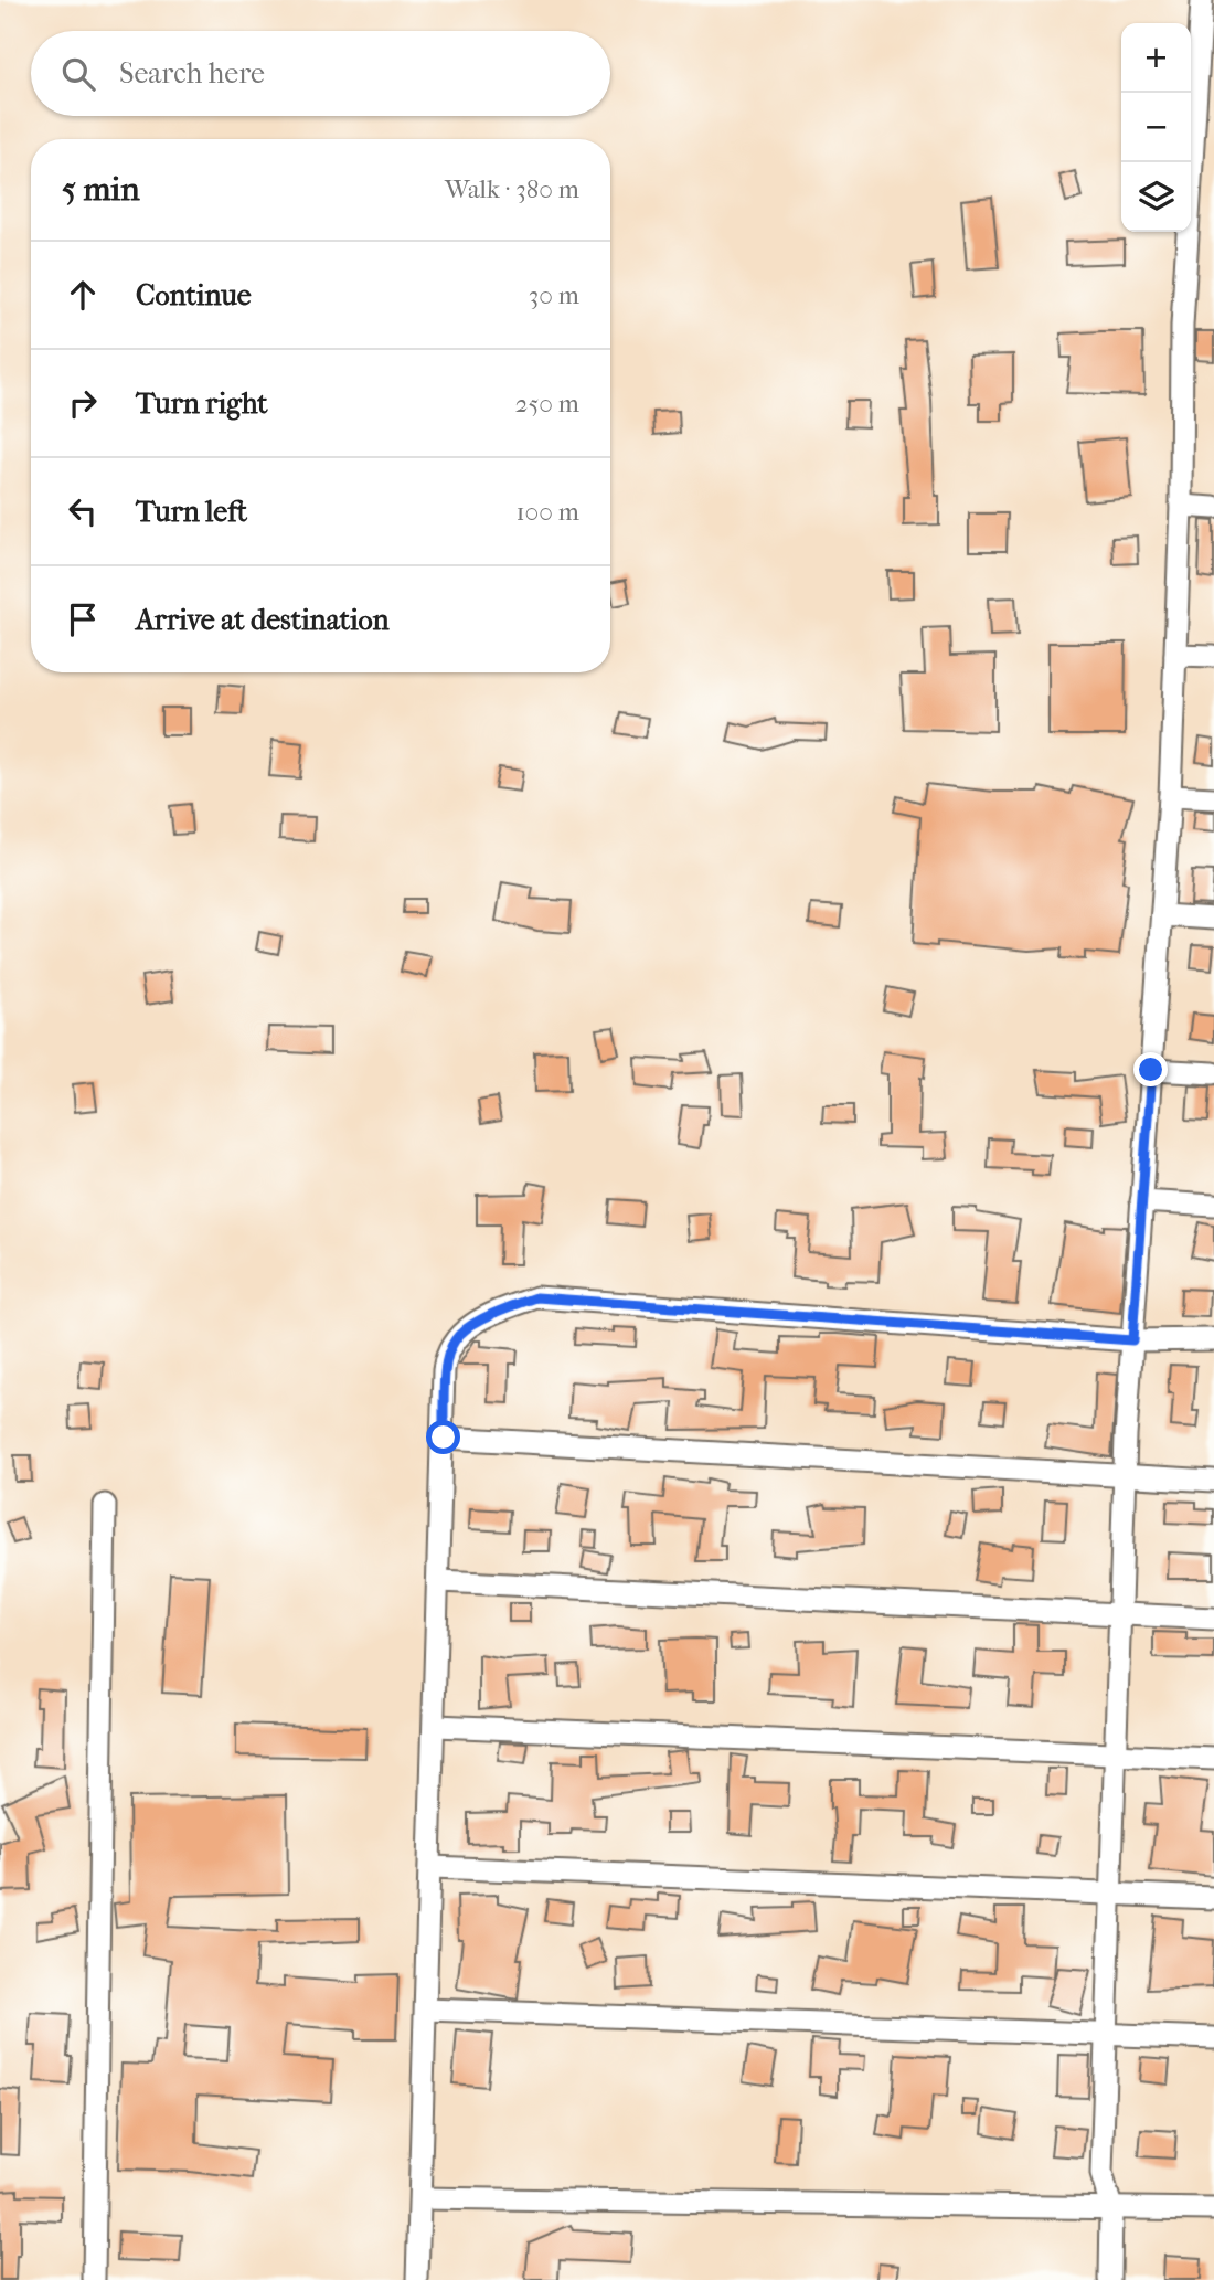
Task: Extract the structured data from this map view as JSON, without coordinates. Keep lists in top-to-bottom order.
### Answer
{
  "page": {
    "map_buttons": ["+", "−"],
    "search": "Search here",
    "heading": ["5 min", "Walk · 380 m"],
    "list": [
      ["Continue", "30 m"],
      ["Turn right", "250 m"],
      ["Turn left", "100 m"],
      "Arrive at destination"
    ]
  }
}
